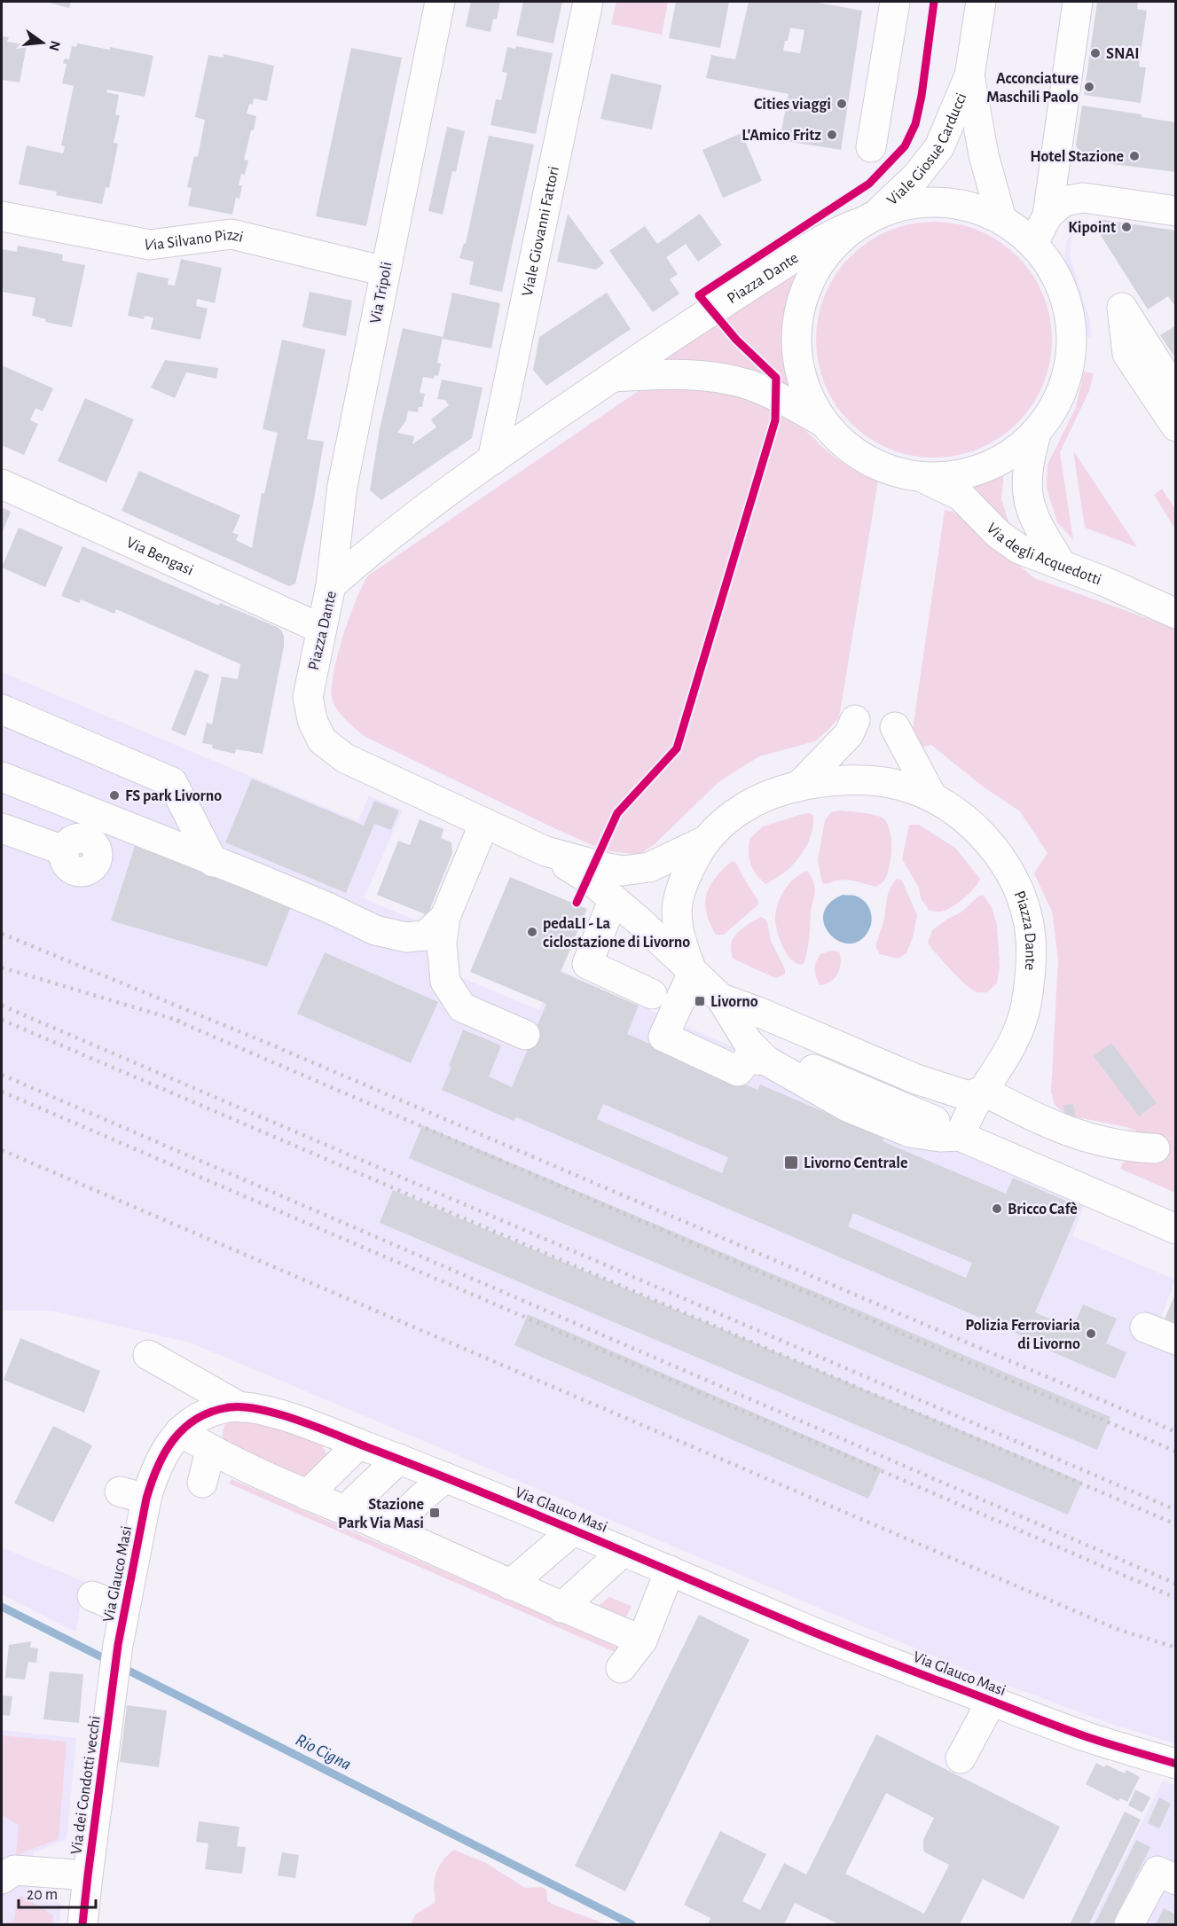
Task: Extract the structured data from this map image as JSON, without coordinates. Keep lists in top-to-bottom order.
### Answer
{
  "streets": {
    "street": [
      "Viale Giosuè Carducci",
      "Viale Giovanni Fattori",
      "Via Silvano Pizzi",
      "Piazza Dante",
      "Via Tripoli",
      "Via degli Acquedotti",
      "Via Bengasi",
      "Via Glauco Masi",
      "Via dei Condotti vecchi"
    ]
  },
  "crossings": [
    ["Viale Giosuè Carducci", "Piazza Dante"],
    ["Viale Giovanni Fattori", "Piazza Dante"],
    ["Via Silvano Pizzi", "Via Tripoli"],
    ["Piazza Dante", "Via Tripoli"],
    ["Piazza Dante", "Via Bengasi"],
    ["Via Glauco Masi", "Via dei Condotti vecchi"]
  ],
  "water": ["Rio Cigna"],
  "places": {
    "other": [
      "SNAI",
      "Acconciature Maschili Paolo",
      "Cities viaggi",
      "L'Amico Fritz",
      "Hotel Stazione",
      "Kipoint",
      "FS park Livorno",
      "pedaLI - La ciclostazione di Livorno",
      "Bricco Cafè",
      "Polizia Ferroviaria di Livorno"
    ],
    "transit": ["Livorno", "Livorno Centrale", "Stazione Park Via Masi"]
  },
  "scale_bar": "20 m",
  "north": "right"
}
